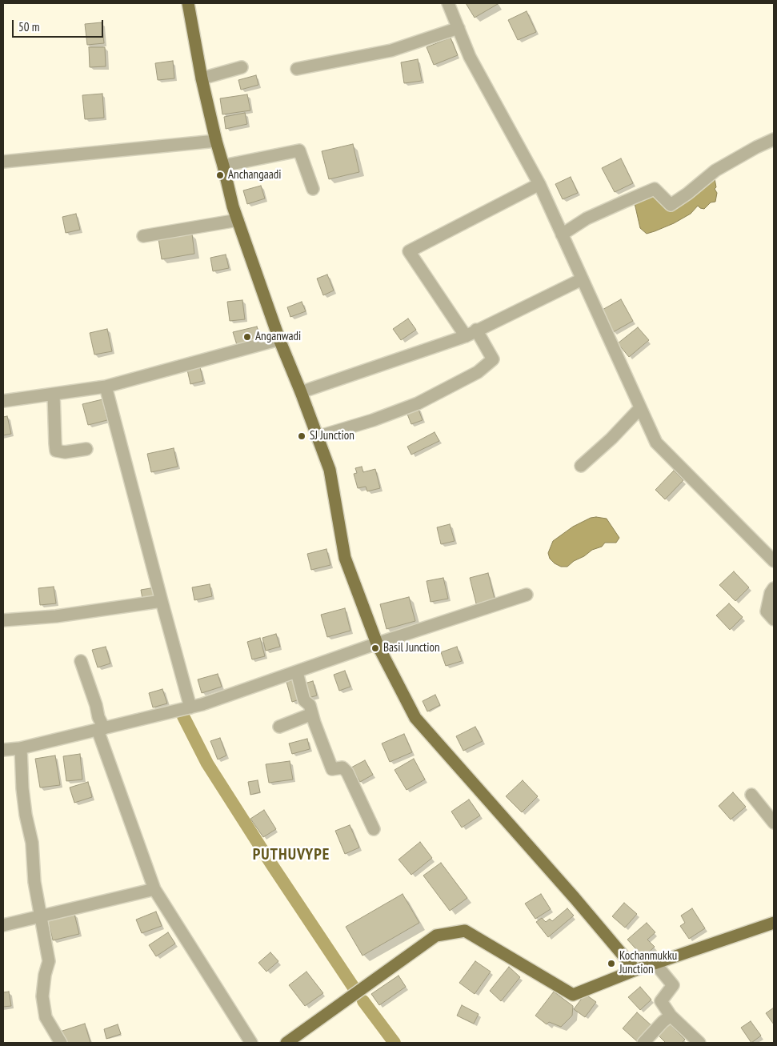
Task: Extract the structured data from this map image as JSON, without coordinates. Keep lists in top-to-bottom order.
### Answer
{
  "districts": ["PUTHUVYPE"],
  "places": [
    "Anchangaadi",
    "Anganwadi",
    "SJ Junction",
    "Basil Junction",
    "Kochanmukku Junction"
  ],
  "scale_bar": "50 m"
}
